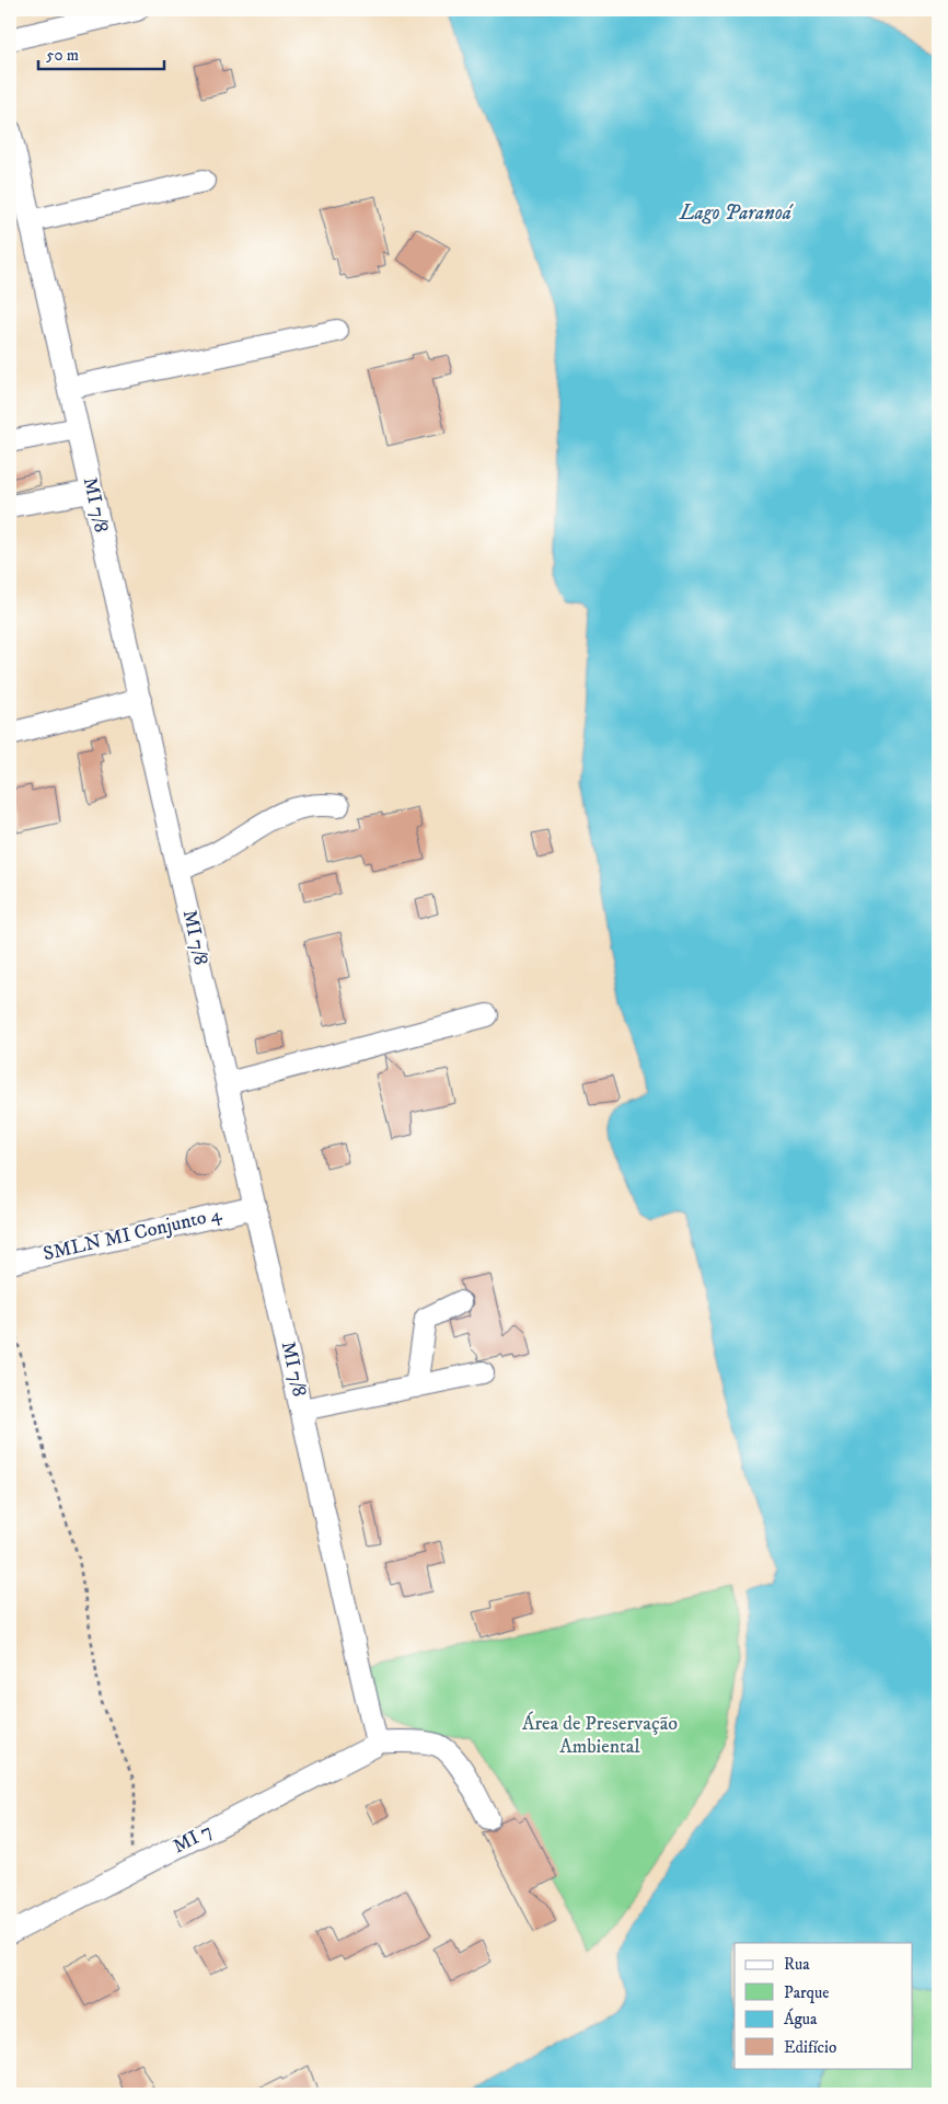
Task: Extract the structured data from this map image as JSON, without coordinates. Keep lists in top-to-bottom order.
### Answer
{
  "streets": {
    "street": ["MI 7/8", "SMLN MI Conjunto 4", "MI 7"]
  },
  "crossings": [
    ["MI 7/8", "SMLN MI Conjunto 4"],
    ["MI 7/8", "MI 7"]
  ],
  "water": ["Lago Paranoá"],
  "parks": ["Área de Preservação Ambiental"],
  "legend": [
    "Rua",
    "Parque",
    "Água",
    "Edifício"
  ],
  "scale_bar": "50 m"
}
